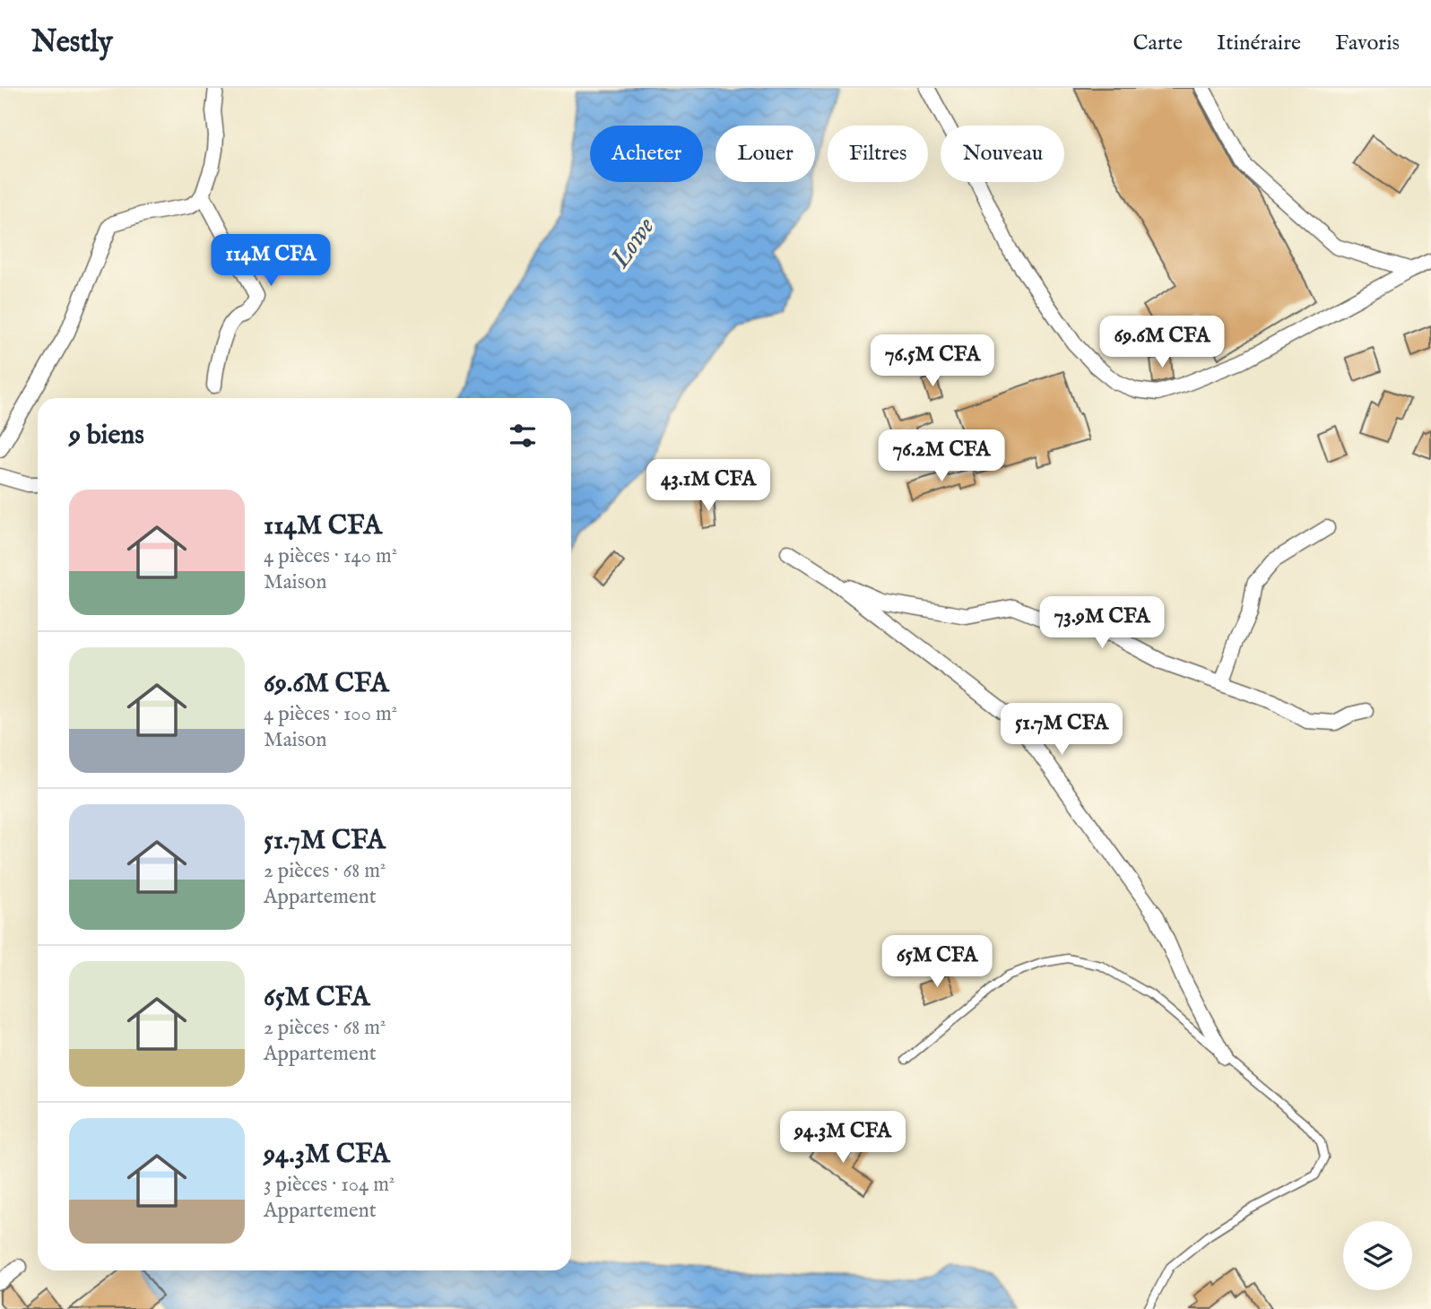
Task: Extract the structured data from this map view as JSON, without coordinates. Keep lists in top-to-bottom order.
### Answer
{
  "water": ["Lowe"],
  "page": {
    "header": "Nestly",
    "nav": ["Carte", "Itinéraire", "Favoris"],
    "chip": [
      "Acheter",
      "Louer",
      "Filtres",
      "Nouveau"
    ],
    "price": [
      "114M CFA",
      "69.6M CFA",
      "76.5M CFA",
      "76.2M CFA",
      "43.1M CFA",
      "73.9M CFA",
      "51.7M CFA",
      "65M CFA",
      "94.3M CFA"
    ],
    "heading": "9 biens",
    "list": [
      {
        "name": "114M CFA",
        "note": "4 pièces · 140 m² · Maison"
      },
      {
        "name": "69.6M CFA",
        "note": "4 pièces · 100 m² · Maison"
      },
      {
        "name": "51.7M CFA",
        "note": "2 pièces · 68 m² · Appartement"
      },
      {
        "name": "65M CFA",
        "note": "2 pièces · 68 m² · Appartement"
      },
      {
        "name": "94.3M CFA",
        "note": "3 pièces · 104 m² · Appartement"
      }
    ]
  }
}
